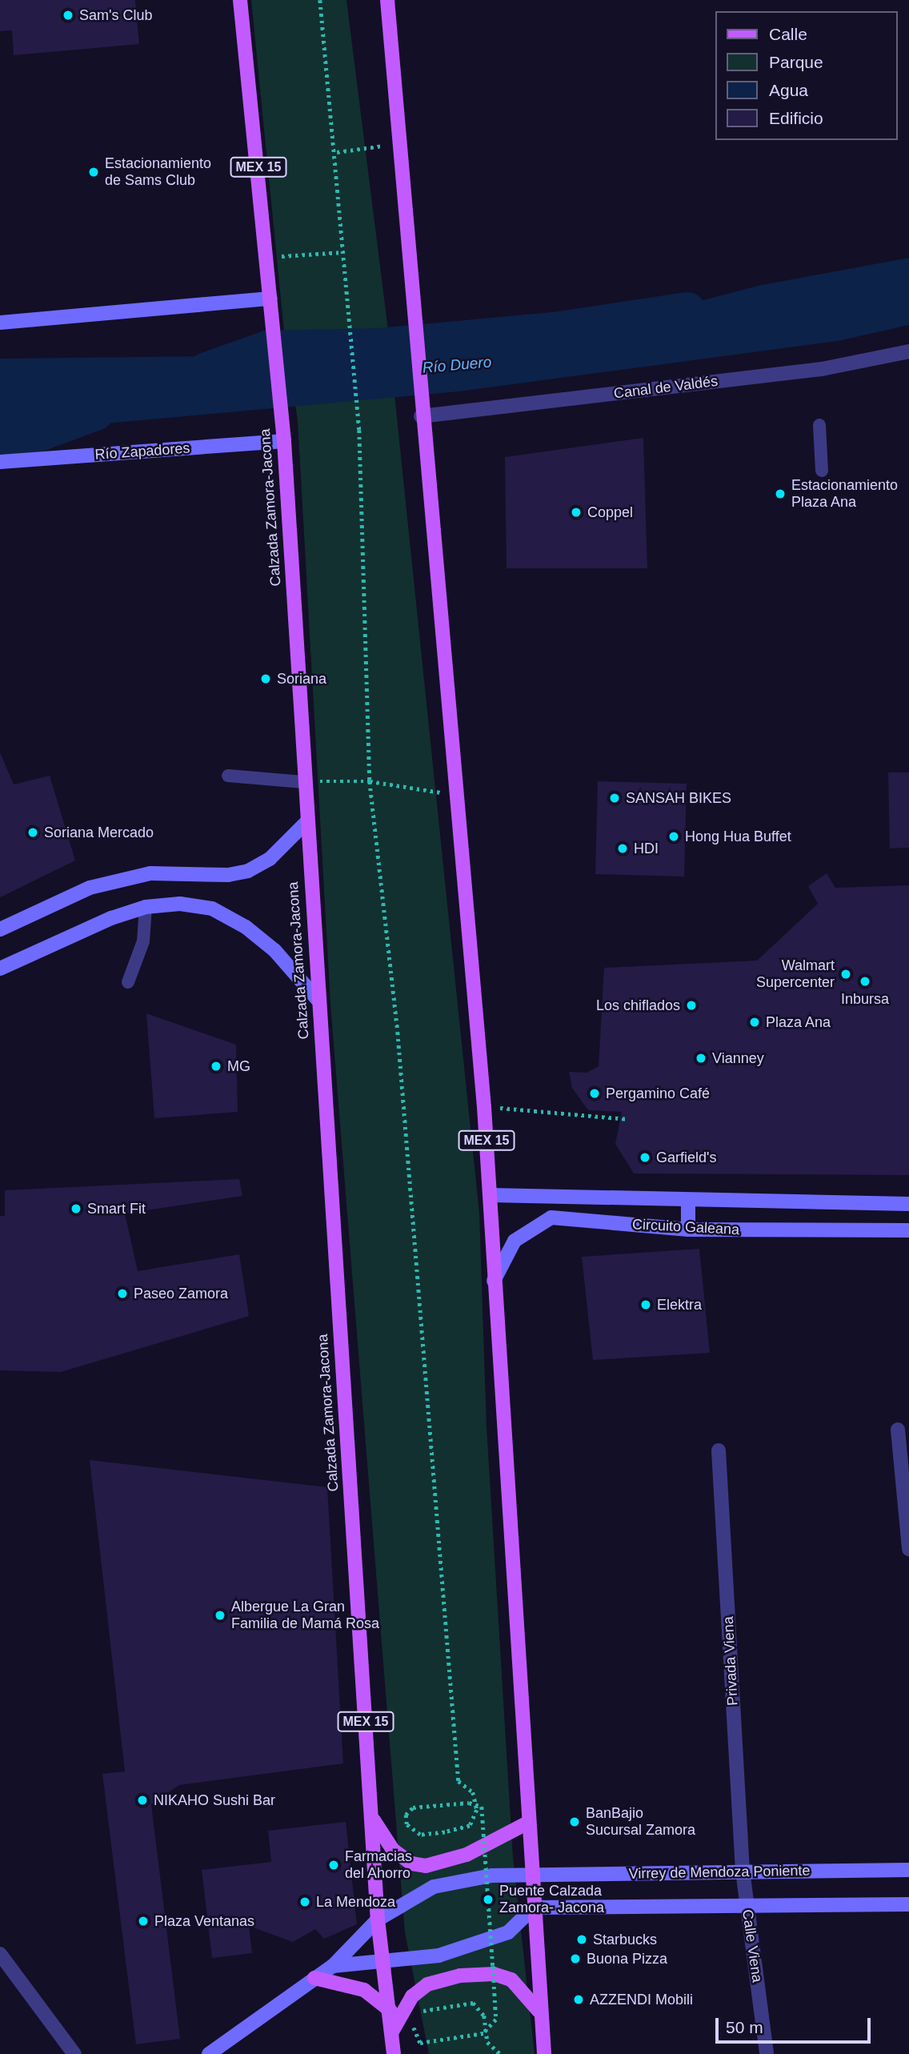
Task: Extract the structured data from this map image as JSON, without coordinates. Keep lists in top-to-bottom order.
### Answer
{
  "streets": {
    "main road": ["MEX 15", "Calzada Zamora-Jacona"],
    "street": [
      "Canal de Valdés",
      "Río Zapadores",
      "Circuito Galeana",
      "Privada Viena",
      "Virrey de Mendoza Poniente",
      "Calle Viena"
    ]
  },
  "crossings": [
    ["MEX 15", "Canal de Valdés"],
    ["MEX 15", "Calzada Zamora-Jacona"],
    ["MEX 15", "Circuito Galeana"],
    ["MEX 15", "Virrey de Mendoza Poniente"],
    ["Río Zapadores", "Calzada Zamora-Jacona"],
    ["Calzada Zamora-Jacona", "Virrey de Mendoza Poniente"],
    ["Privada Viena", "Virrey de Mendoza Poniente"],
    ["Privada Viena", "Calle Viena"],
    ["Virrey de Mendoza Poniente", "Calle Viena"]
  ],
  "water": ["Río Duero"],
  "places": [
    "Sam's Club",
    "Estacionamiento de Sams Club",
    "Estacionamiento Plaza Ana",
    "Coppel",
    "Soriana",
    "SANSAH BIKES",
    "Soriana Mercado",
    "Hong Hua Buffet",
    "HDI",
    "Walmart Supercenter",
    "Inbursa",
    "Los chiflados",
    "Plaza Ana",
    "Vianney",
    "MG",
    "Pergamino Café",
    "Garfield's",
    "Smart Fit",
    "Paseo Zamora",
    "Elektra",
    "Albergue La Gran Familia de Mamá Rosa",
    "NIKAHO Sushi Bar",
    "BanBajio Sucursal Zamora",
    "Farmacias del Ahorro",
    "Puente Calzada Zamora- Jacona",
    "La Mendoza",
    "Plaza Ventanas",
    "Starbucks",
    "Buona Pizza",
    "AZZENDI Mobili"
  ],
  "legend": [
    "Calle",
    "Parque",
    "Agua",
    "Edificio"
  ],
  "scale_bar": "50 m"
}
